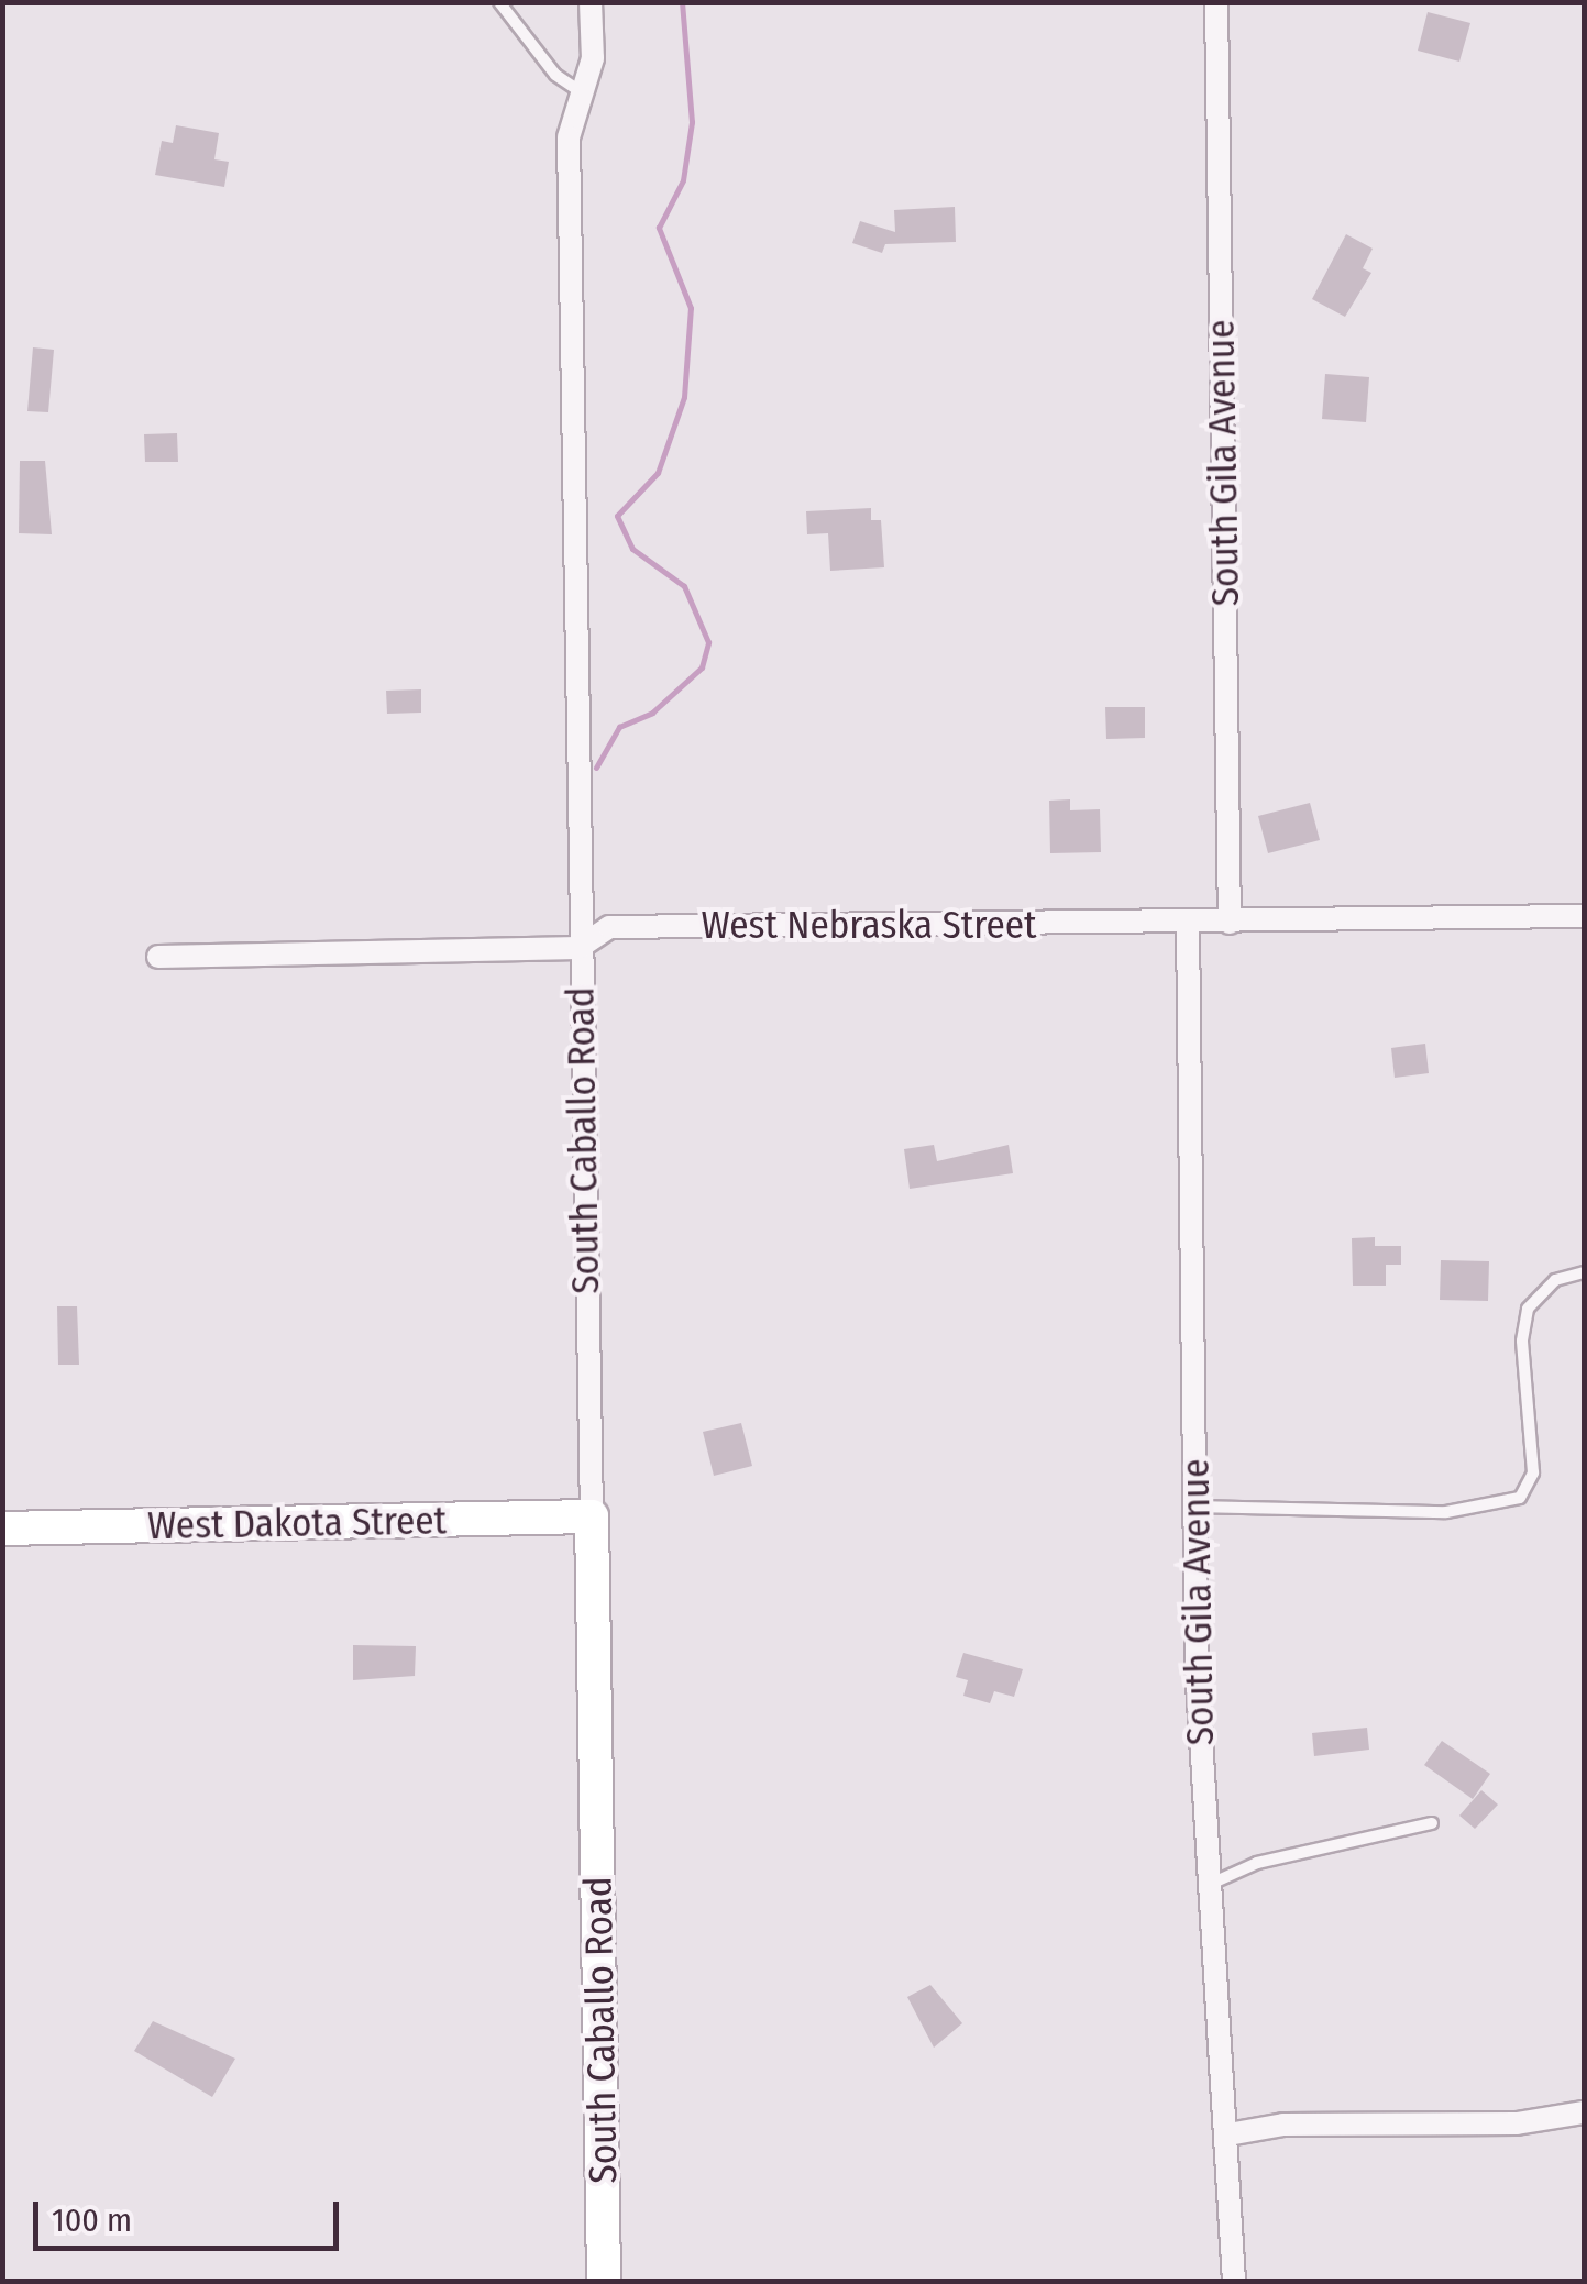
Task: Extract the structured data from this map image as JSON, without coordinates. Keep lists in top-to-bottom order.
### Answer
{
  "streets": {
    "street": [
      "South Gila Avenue",
      "West Nebraska Street",
      "South Caballo Road",
      "West Dakota Street"
    ]
  },
  "crossings": [
    ["South Gila Avenue", "West Nebraska Street"],
    ["West Nebraska Street", "South Caballo Road"],
    ["South Caballo Road", "West Dakota Street"]
  ],
  "scale_bar": "100 m"
}
